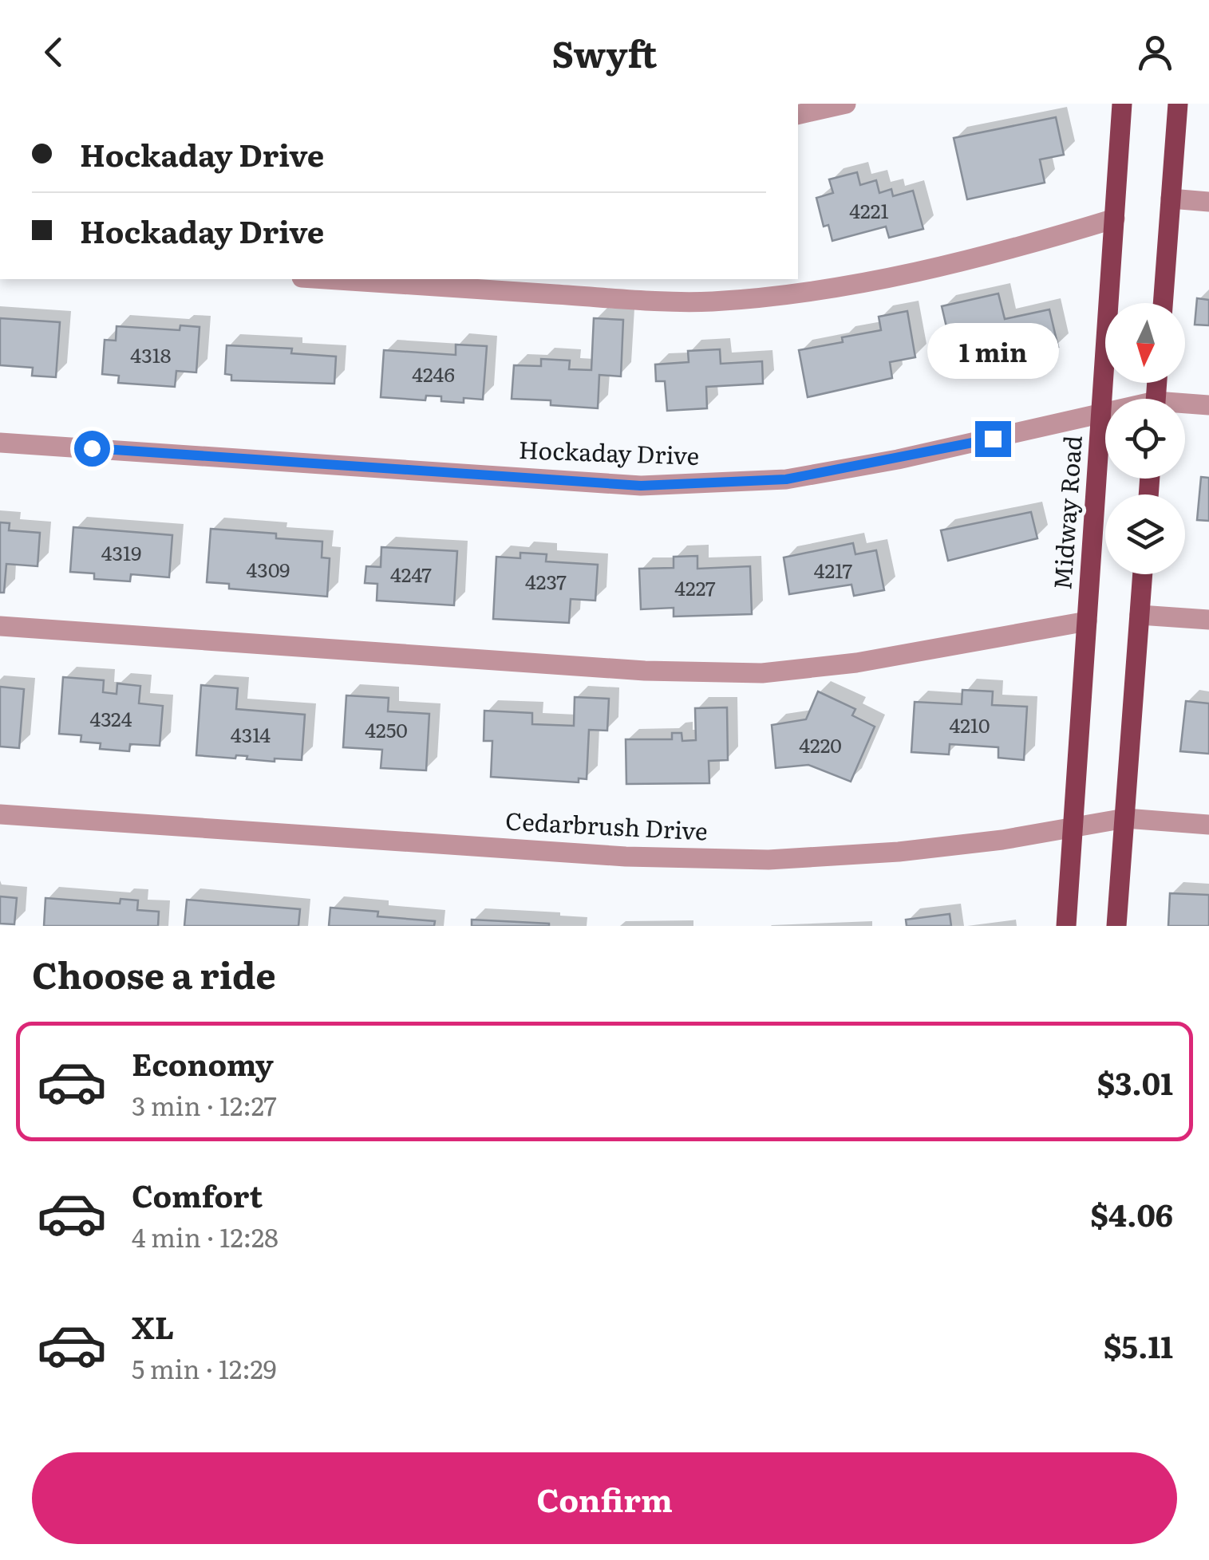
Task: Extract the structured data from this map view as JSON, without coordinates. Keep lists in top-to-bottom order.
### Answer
{
  "streets": {
    "main road": ["Midway Road"],
    "street": ["Hockaday Drive", "Cedarbrush Drive"]
  },
  "crossings": [
    ["Hockaday Drive", "Midway Road"],
    ["Midway Road", "Cedarbrush Drive"]
  ],
  "house_numbers": [
    "4221",
    "4318",
    "4246",
    "4319",
    "4309",
    "4217",
    "4247",
    "4237",
    "4227",
    "4324",
    "4210",
    "4250",
    "4314",
    "4220"
  ],
  "north": "bottom",
  "page": {
    "header": "Swyft",
    "banner": ["Hockaday Drive", "Hockaday Drive"],
    "bubble": "1 min",
    "heading": "Choose a ride",
    "list": [
      {
        "name": "Economy",
        "note": "3 min · 12:27",
        "value": "$3.01"
      },
      {
        "name": "Comfort",
        "note": "4 min · 12:28",
        "value": "$4.06"
      },
      {
        "name": "XL",
        "note": "5 min · 12:29",
        "value": "$5.11"
      }
    ],
    "buttons": "Confirm"
  }
}
